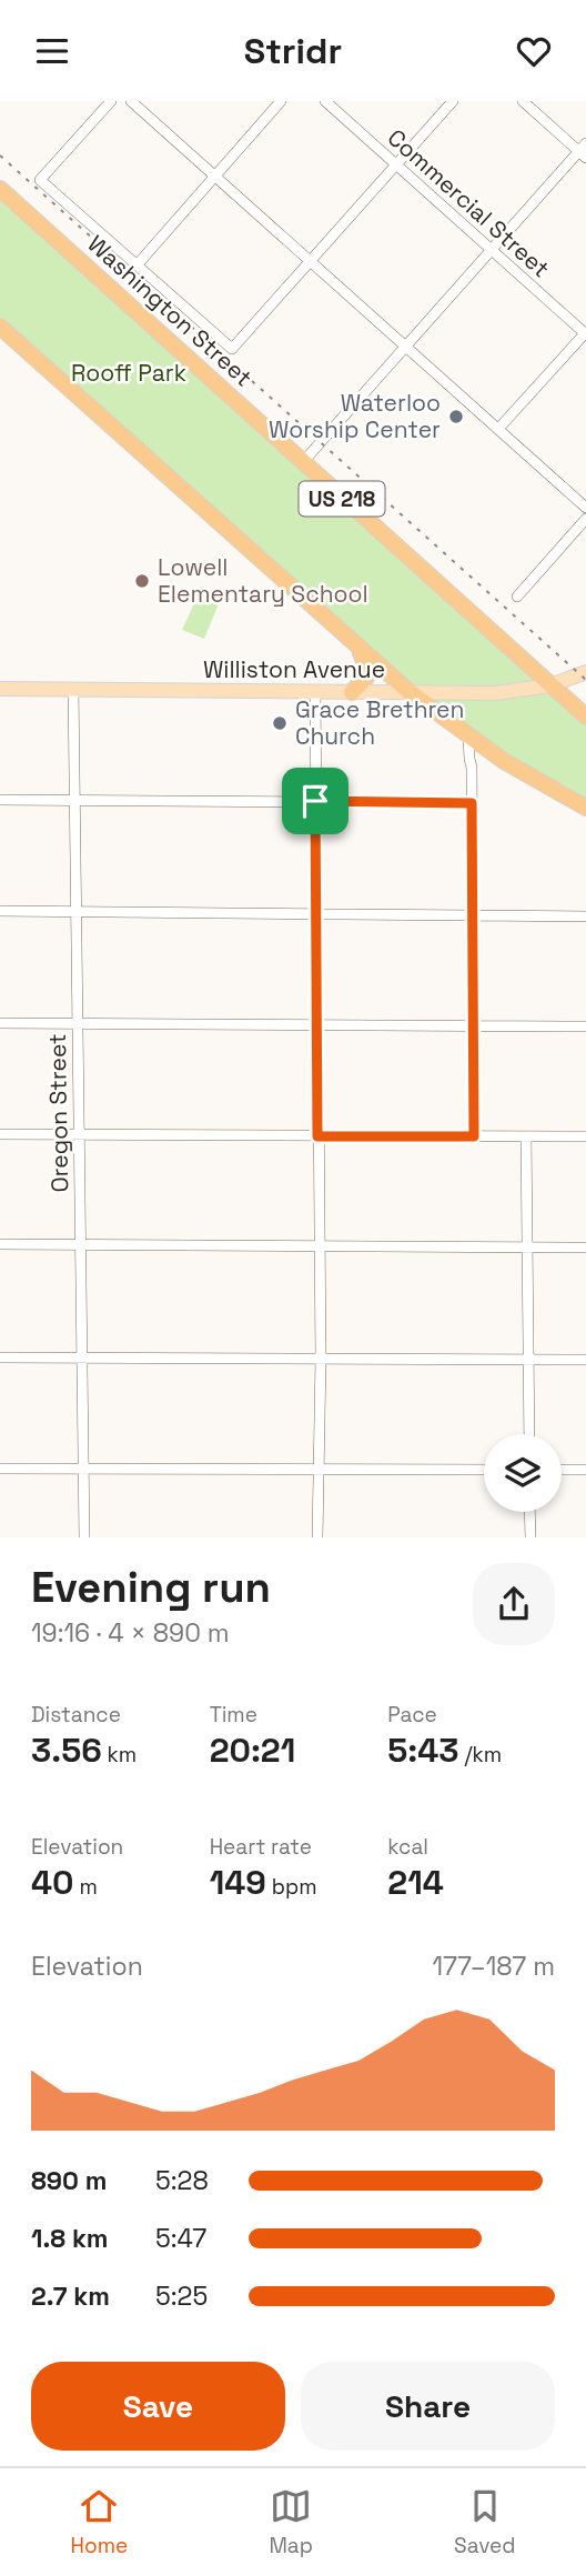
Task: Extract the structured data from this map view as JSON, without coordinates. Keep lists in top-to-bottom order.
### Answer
{
  "streets": {
    "highway": ["Washington Street", "US 218"],
    "main road": ["Williston Avenue"],
    "street": ["Commercial Street", "Oregon Street"]
  },
  "crossings": [
    ["Washington Street", "Williston Avenue"],
    ["Williston Avenue", "Oregon Street"]
  ],
  "parks": ["Rooff Park"],
  "places": ["Waterloo Worship Center", "Lowell Elementary School", "Grace Brethren Church"],
  "page": {
    "header": "Stridr",
    "heading": ["Evening run", "19:16 · 4 × 890 m"],
    "stats": [
      ["Distance", "3.56 km"],
      ["Time", "20:21"],
      ["Pace", "5:43 /km"],
      ["Elevation", "40 m"],
      ["Heart rate", "149 bpm"],
      ["kcal", "214"]
    ],
    "chart": ["Elevation", "177–187 m"],
    "list": [
      {
        "name": "890 m",
        "note": "5:28"
      },
      {
        "name": "1.8 km",
        "note": "5:47"
      },
      {
        "name": "2.7 km",
        "note": "5:25"
      }
    ],
    "buttons": ["Save", "Share"],
    "tabs": ["Home", "Map", "Saved"]
  }
}
